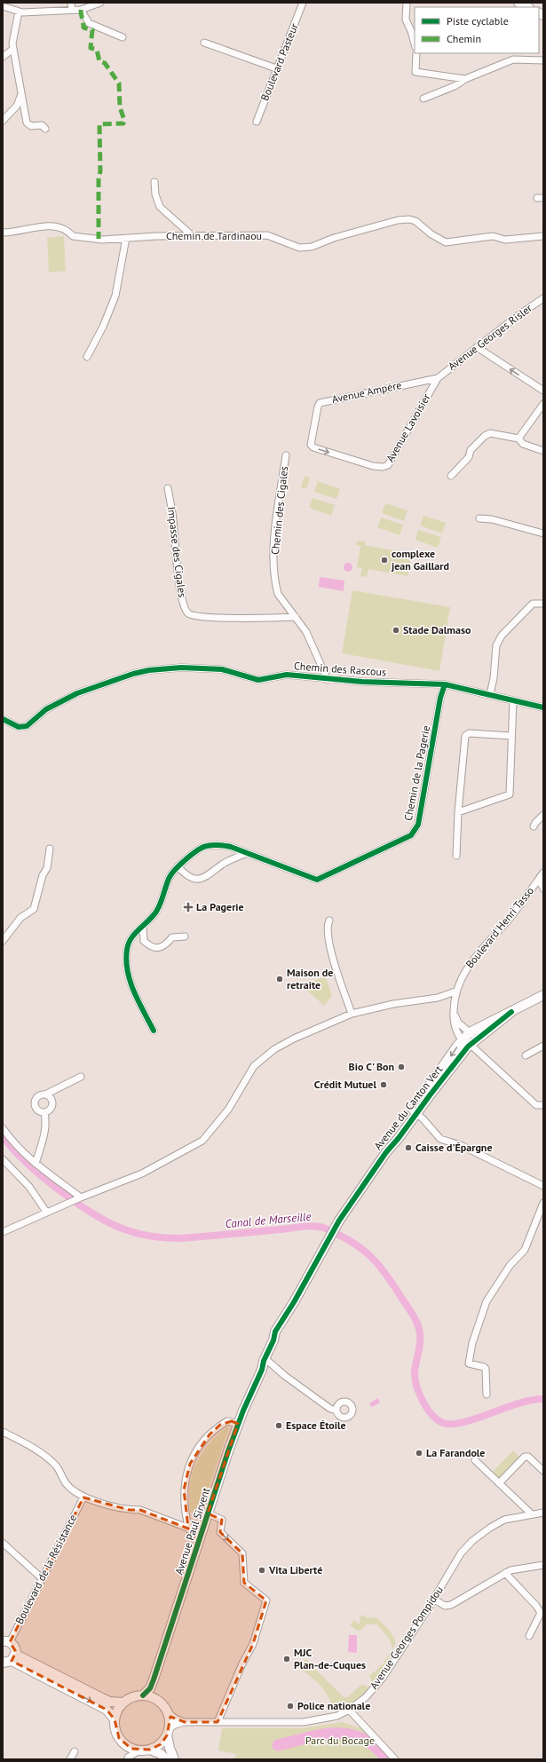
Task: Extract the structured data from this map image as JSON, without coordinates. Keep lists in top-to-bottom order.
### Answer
{
  "streets": {
    "street": [
      "Boulevard Pasteur",
      "Chemin de Tardinaou",
      "Avenue Georges Risler",
      "Avenue Ampère",
      "Avenue Lavoisier",
      "Chemin des Cigales",
      "Impasse des Cigales",
      "Chemin des Rascous",
      "Chemin de la Pagerie",
      "Boulevard Henri Tasso",
      "Avenue du Canton Vert",
      "Avenue Paul Sirvent",
      "Boulevard de la Résistance",
      "Avenue Georges Pompidou"
    ]
  },
  "crossings": [
    ["Avenue Georges Risler", "Avenue Ampère"],
    ["Avenue Georges Risler", "Avenue Lavoisier"],
    ["Avenue Ampère", "Avenue Lavoisier"],
    ["Chemin des Cigales", "Impasse des Cigales"],
    ["Chemin des Cigales", "Chemin des Rascous"],
    ["Chemin des Rascous", "Chemin de la Pagerie"],
    ["Boulevard Henri Tasso", "Avenue du Canton Vert"],
    ["Avenue du Canton Vert", "Avenue Paul Sirvent"]
  ],
  "water": ["Canal de Marseille"],
  "parks": ["Parc du Bocage"],
  "places": {
    "other": [
      "complexe jean Gaillard",
      "Stade Dalmaso",
      "Maison de retraite",
      "Bio C' Bon",
      "Crédit Mutuel",
      "Caisse d'Épargne",
      "Espace Étoile",
      "La Farandole",
      "Vita Liberté",
      "MJC Plan-de-Cuques",
      "Police nationale"
    ],
    "health": ["La Pagerie"]
  },
  "legend": ["Piste cyclable", "Chemin"]
}
